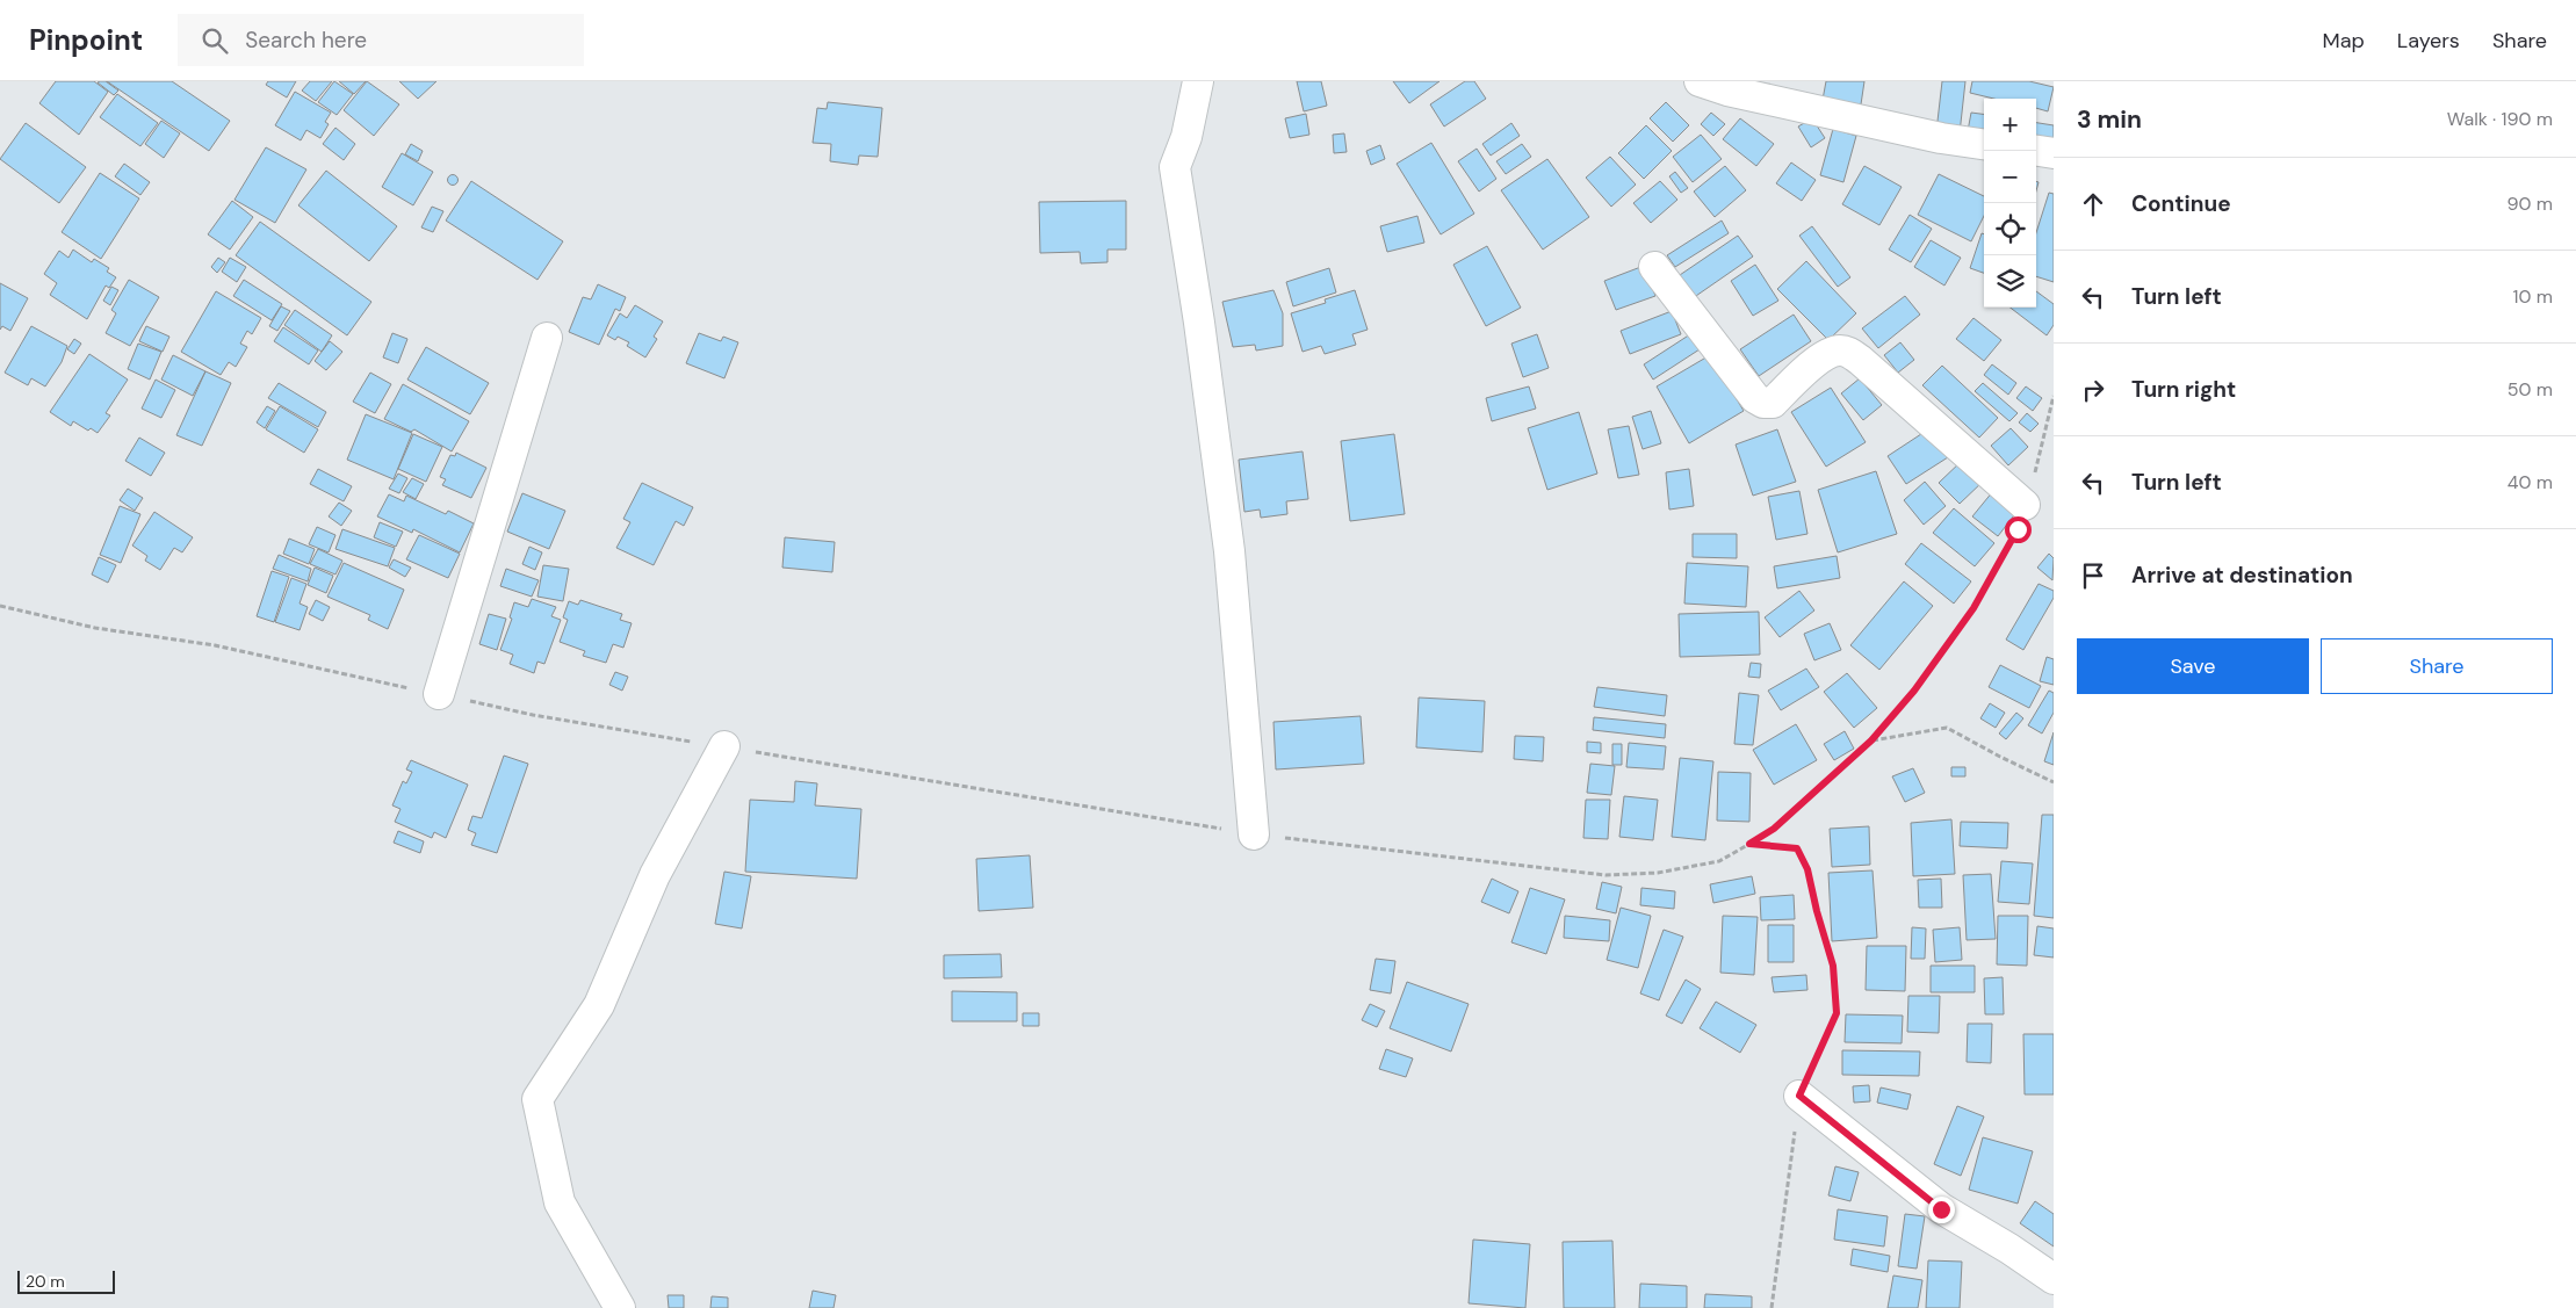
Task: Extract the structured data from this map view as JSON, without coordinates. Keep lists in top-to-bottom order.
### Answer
{
  "scale_bar": "20 m",
  "page": {
    "header": "Pinpoint",
    "search": "Search here",
    "nav": ["Map", "Layers", "Share"],
    "heading": ["3 min", "Walk · 190 m"],
    "map_buttons": ["+", "−"],
    "list": [
      ["Continue", "90 m"],
      ["Turn left", "10 m"],
      ["Turn right", "50 m"],
      ["Turn left", "40 m"],
      "Arrive at destination"
    ],
    "buttons": ["Save", "Share"],
    "scale": "20 m"
  }
}
